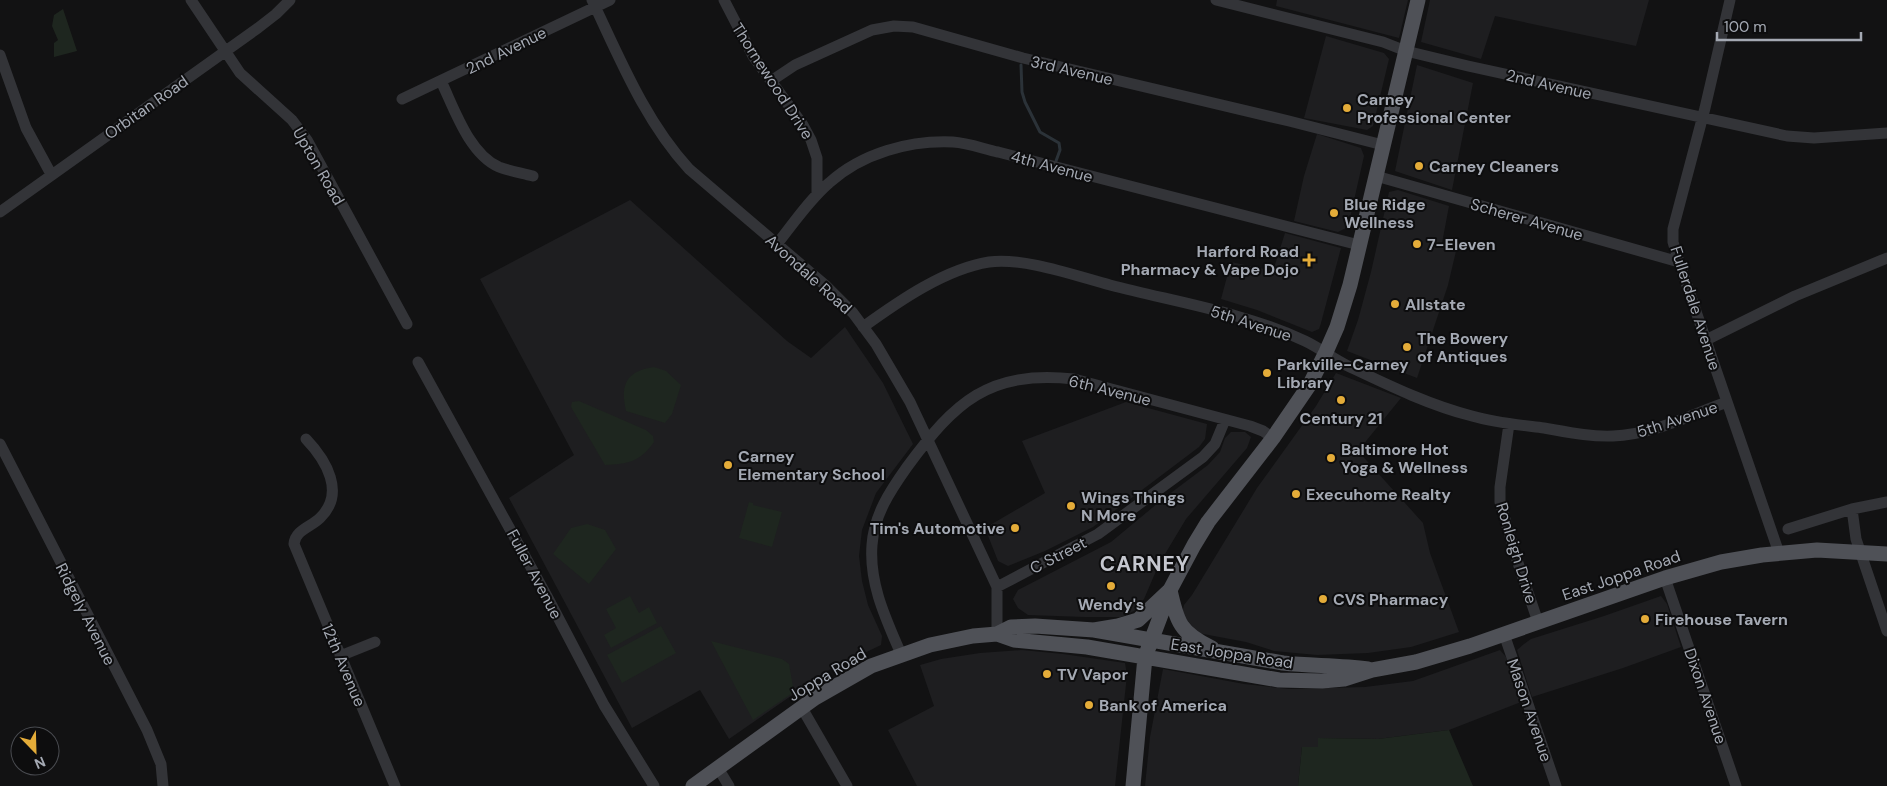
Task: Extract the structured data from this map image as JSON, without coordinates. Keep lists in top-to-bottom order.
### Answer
{
  "streets": {
    "main road": ["East Joppa Road", "Joppa Road"],
    "street": [
      "2nd Avenue",
      "3rd Avenue",
      "Thornewood Drive",
      "Orbitan Road",
      "Upton Road",
      "4th Avenue",
      "Scherer Avenue",
      "Avondale Road",
      "Fullerdale Avenue",
      "5th Avenue",
      "6th Avenue",
      "Ronleigh Drive",
      "C Street",
      "Fuller Avenue",
      "Ridgely Avenue",
      "12th Avenue",
      "Dixon Avenue",
      "Mason Avenue"
    ]
  },
  "crossings": [
    ["2nd Avenue", "Avondale Road"],
    ["2nd Avenue", "Fullerdale Avenue"],
    ["3rd Avenue", "Thornewood Drive"],
    ["Thornewood Drive", "4th Avenue"],
    ["Orbitan Road", "Upton Road"],
    ["4th Avenue", "Avondale Road"],
    ["Scherer Avenue", "Fullerdale Avenue"],
    ["Avondale Road", "5th Avenue"],
    ["Avondale Road", "6th Avenue"],
    ["Avondale Road", "C Street"],
    ["Avondale Road", "Joppa Road"],
    ["Fullerdale Avenue", "5th Avenue"],
    ["Fullerdale Avenue", "East Joppa Road"],
    ["5th Avenue", "Ronleigh Drive"],
    ["6th Avenue", "C Street"],
    ["6th Avenue", "Joppa Road"],
    ["Ronleigh Drive", "East Joppa Road"],
    ["East Joppa Road", "Joppa Road"],
    ["East Joppa Road", "Dixon Avenue"],
    ["East Joppa Road", "Mason Avenue"]
  ],
  "districts": ["CARNEY"],
  "places": {
    "other": [
      "Carney Professional Center",
      "Carney Cleaners",
      "Blue Ridge Wellness",
      "7-Eleven",
      "Allstate",
      "The Bowery of Antiques",
      "Parkville-Carney Library",
      "Century 21",
      "Baltimore Hot Yoga & Wellness",
      "Carney Elementary School",
      "Execuhome Realty",
      "Wings Things N More",
      "Tim's Automotive",
      "Wendy's",
      "CVS Pharmacy",
      "Firehouse Tavern",
      "TV Vapor",
      "Bank of America"
    ],
    "health": ["Harford Road Pharmacy & Vape Dojo"]
  },
  "scale_bar": "100 m",
  "north": "bottom right"
}
